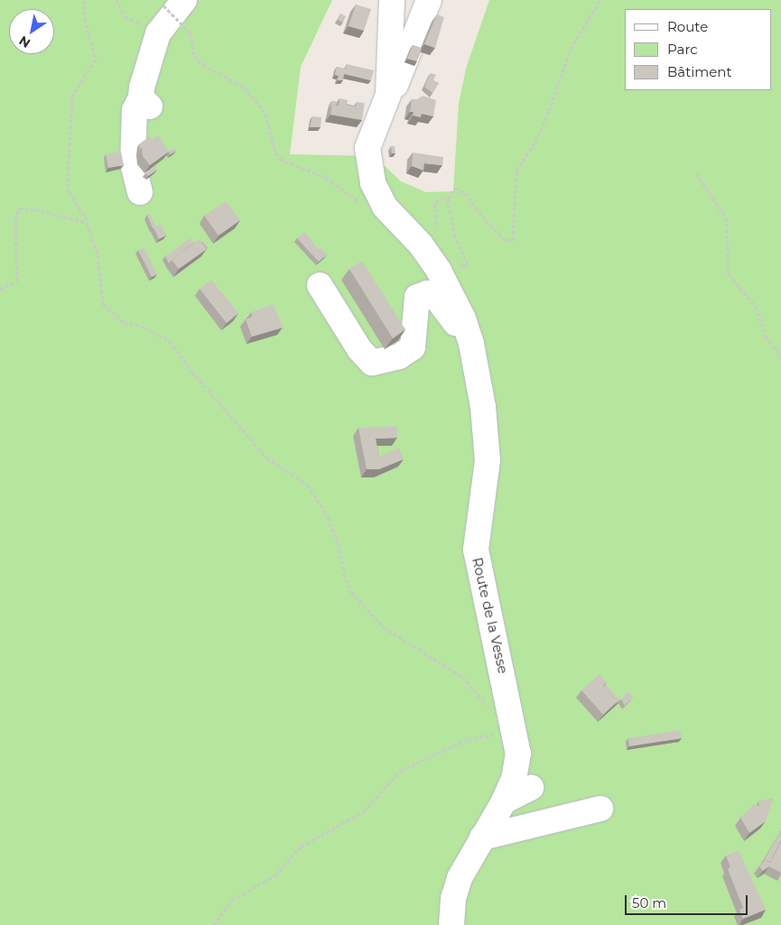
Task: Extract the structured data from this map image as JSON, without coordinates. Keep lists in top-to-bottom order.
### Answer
{
  "streets": {
    "street": ["Route de la Vesse"]
  },
  "legend": ["Route", "Parc", "Bâtiment"],
  "scale_bar": "50 m",
  "north": "bottom left"
}
